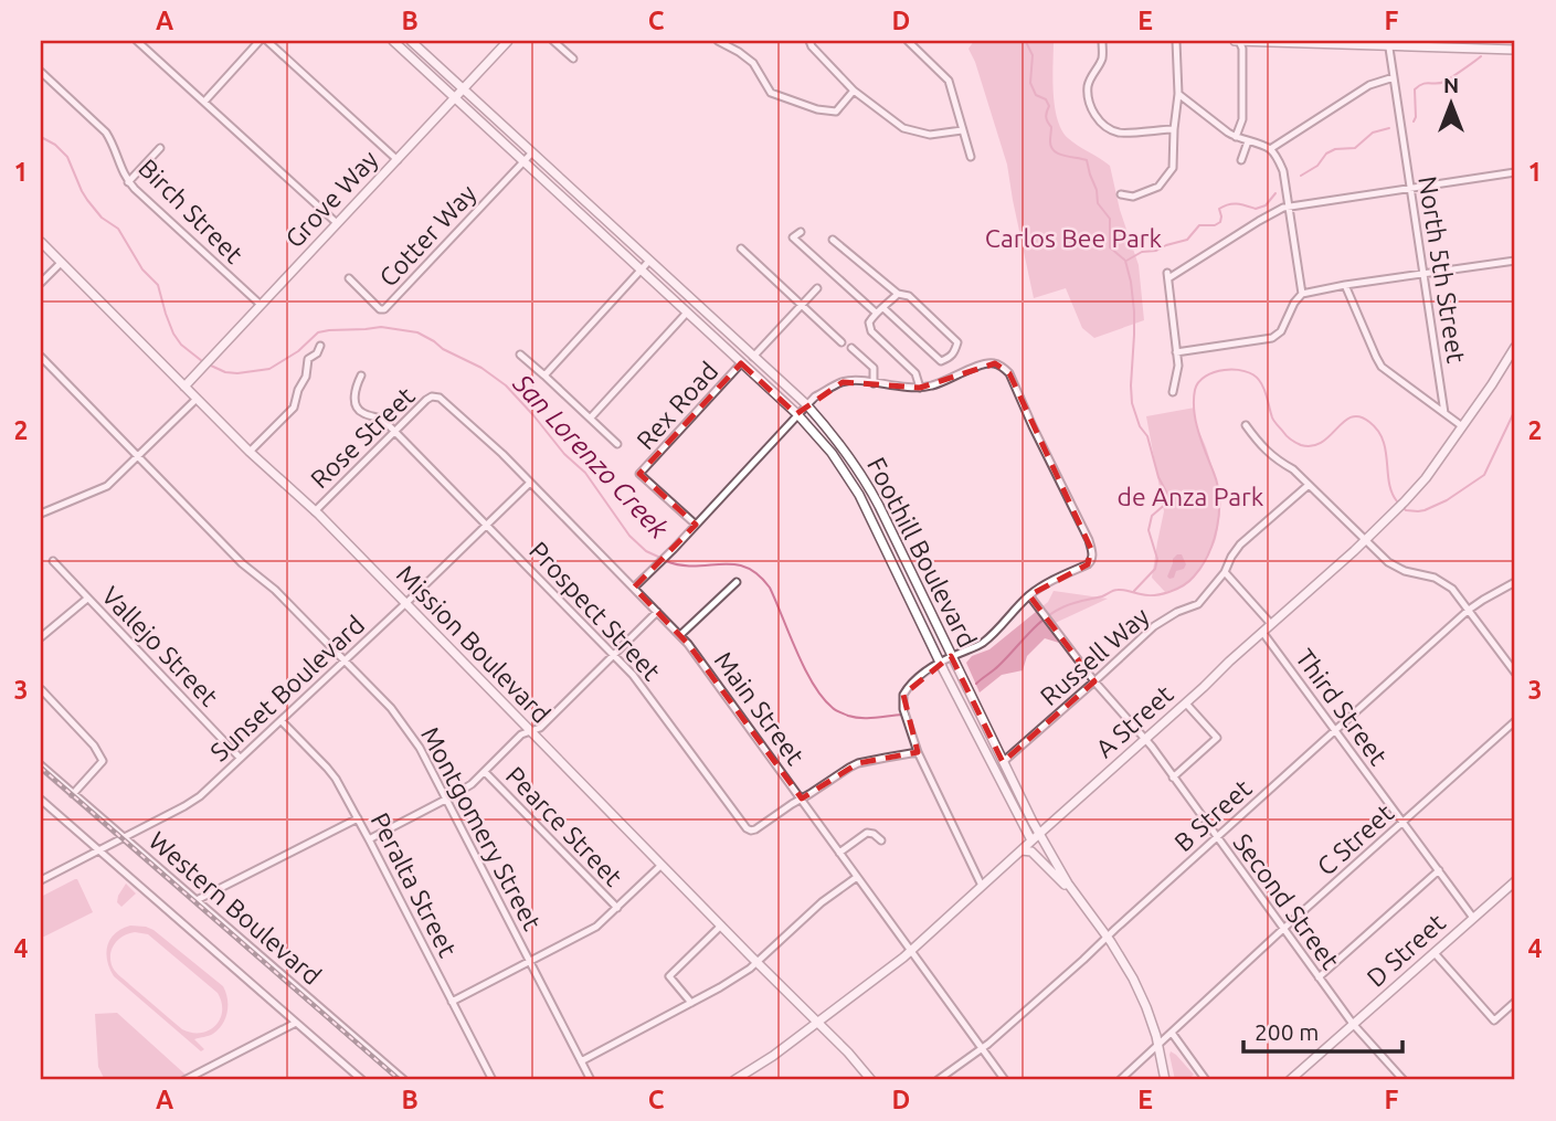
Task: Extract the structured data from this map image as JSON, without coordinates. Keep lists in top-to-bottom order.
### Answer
{
  "streets": {
    "main road": [
      "Grove Way",
      "Foothill Boulevard",
      "Mission Boulevard",
      "A Street",
      "D Street"
    ],
    "street": [
      "Birch Street",
      "Cotter Way",
      "North 5th Street",
      "Rex Road",
      "Rose Street",
      "Prospect Street",
      "Vallejo Street",
      "Russell Way",
      "Sunset Boulevard",
      "Third Street",
      "Main Street",
      "B Street",
      "Pearce Street",
      "Montgomery Street",
      "C Street",
      "Peralta Street",
      "Second Street",
      "Western Boulevard"
    ]
  },
  "crossings": [
    ["Grove Way", "Birch Street"],
    ["Grove Way", "Foothill Boulevard"],
    ["Grove Way", "Mission Boulevard"],
    ["Cotter Way", "Foothill Boulevard"],
    ["Rex Road", "Foothill Boulevard"],
    ["Rose Street", "Prospect Street"],
    ["Rose Street", "Mission Boulevard"],
    ["Rose Street", "Main Street"],
    ["Foothill Boulevard", "Russell Way"],
    ["Foothill Boulevard", "A Street"],
    ["Foothill Boulevard", "B Street"],
    ["Foothill Boulevard", "C Street"],
    ["Prospect Street", "Sunset Boulevard"],
    ["Prospect Street", "Main Street"],
    ["Mission Boulevard", "Sunset Boulevard"],
    ["Mission Boulevard", "A Street"],
    ["Vallejo Street", "Sunset Boulevard"],
    ["Russell Way", "Second Street"],
    ["Sunset Boulevard", "Main Street"],
    ["Sunset Boulevard", "Montgomery Street"],
    ["Sunset Boulevard", "Peralta Street"],
    ["Sunset Boulevard", "Western Boulevard"],
    ["Third Street", "A Street"],
    ["Third Street", "B Street"],
    ["Third Street", "C Street"],
    ["Third Street", "D Street"],
    ["Main Street", "A Street"],
    ["Main Street", "B Street"],
    ["A Street", "Second Street"],
    ["B Street", "Second Street"],
    ["C Street", "Second Street"],
    ["Second Street", "D Street"]
  ],
  "water": ["San Lorenzo Creek"],
  "parks": ["Carlos Bee Park", "de Anza Park"],
  "scale_bar": "200 m",
  "north": "top",
  "grid": {
    "columns": [
      "A",
      "B",
      "C",
      "D",
      "E",
      "F"
    ],
    "rows": [
      "1",
      "2",
      "3",
      "4"
    ]
  }
}
